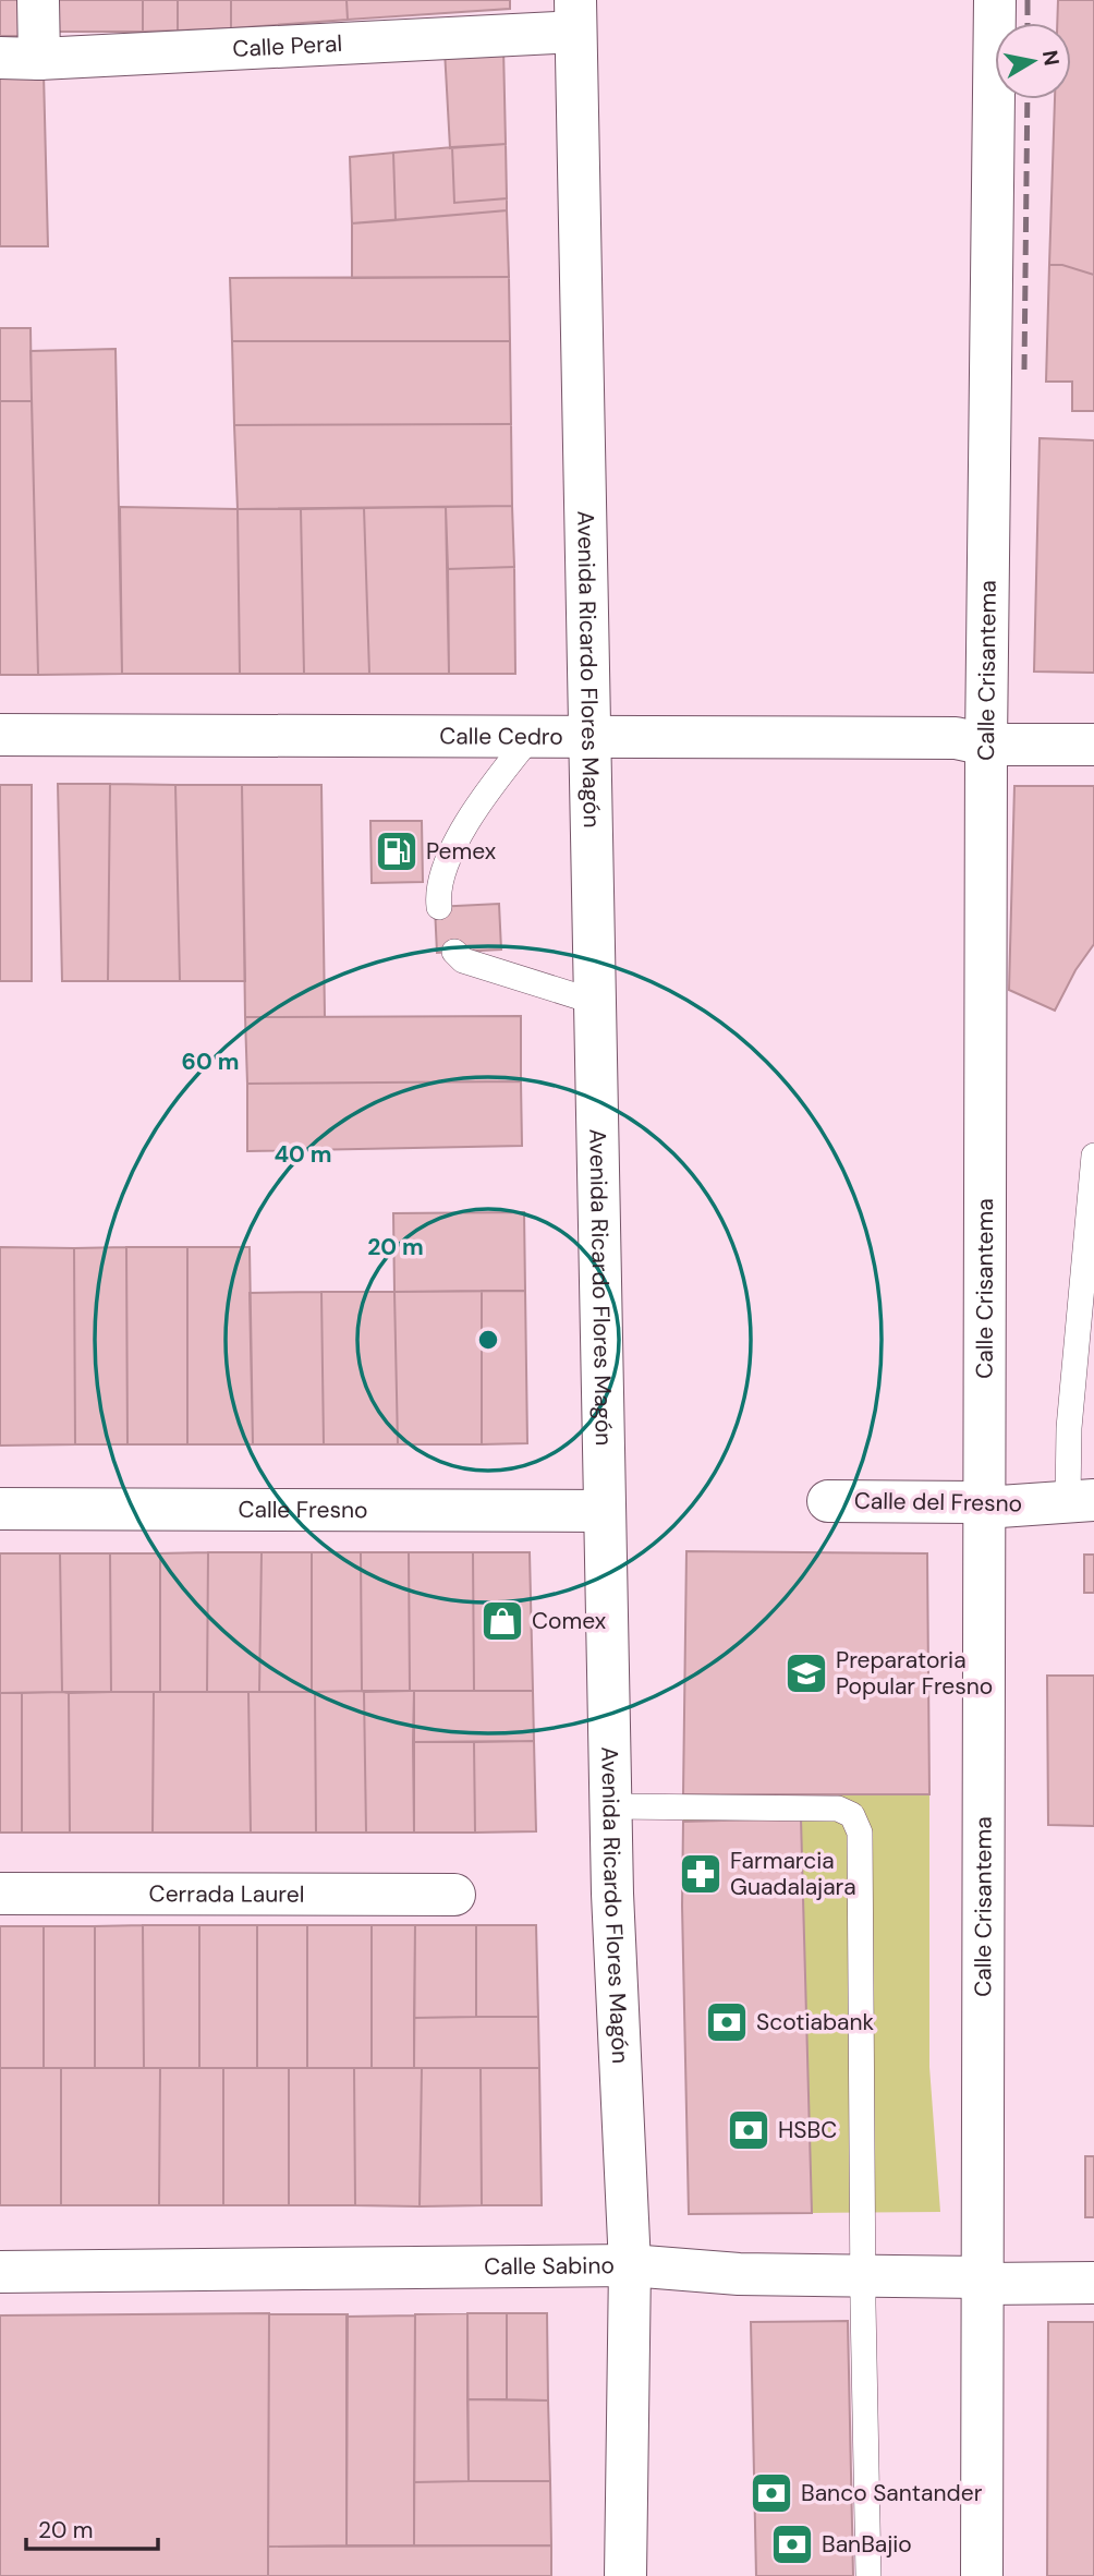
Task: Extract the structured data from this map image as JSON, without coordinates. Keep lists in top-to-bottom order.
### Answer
{
  "streets": {
    "street": [
      "Calle Peral",
      "Avenida Ricardo Flores Magón",
      "Calle Crisantema",
      "Calle Cedro",
      "Calle del Fresno",
      "Calle Fresno",
      "Cerrada Laurel",
      "Calle Sabino"
    ]
  },
  "crossings": [
    ["Calle Peral", "Avenida Ricardo Flores Magón"],
    ["Avenida Ricardo Flores Magón", "Calle Cedro"],
    ["Avenida Ricardo Flores Magón", "Calle Fresno"],
    ["Avenida Ricardo Flores Magón", "Calle Sabino"],
    ["Calle Crisantema", "Calle Cedro"],
    ["Calle Crisantema", "Calle del Fresno"],
    ["Calle Crisantema", "Calle Sabino"]
  ],
  "places": {
    "fuel station": ["Pemex"],
    "shop": ["Comex"],
    "school or university": ["Preparatoria Popular Fresno"],
    "pharmacy": ["Farmarcia Guadalajara"],
    "bank": [
      "Scotiabank",
      "HSBC",
      "Banco Santander",
      "BanBajio"
    ]
  },
  "scale_bar": "20 m",
  "north": "right",
  "rings": ["60 m", "40 m", "20 m"]
}
